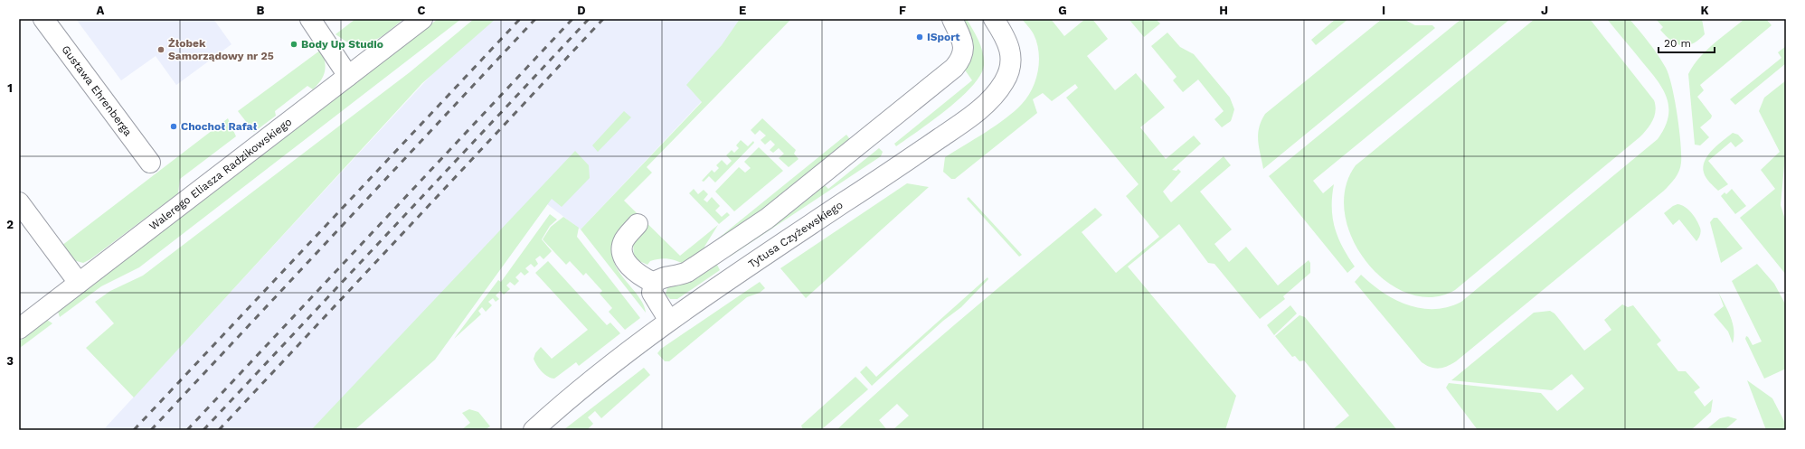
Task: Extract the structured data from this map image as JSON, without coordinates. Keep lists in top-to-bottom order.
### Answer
{
  "streets": {
    "street": ["Gustawa Ehrenberga", "Walerego Eliasza Radzikowskiego", "Tytusa Czyżewskiego"]
  },
  "places": [
    "ISport",
    "Body Up Studio",
    "Żłobek Samorządowy nr 25",
    "Chochoł Rafał"
  ],
  "scale_bar": "20 m",
  "grid": {
    "columns": [
      "A",
      "B",
      "C",
      "D",
      "E",
      "F",
      "G",
      "H",
      "I",
      "J",
      "K"
    ],
    "rows": ["1", "2", "3"]
  }
}
